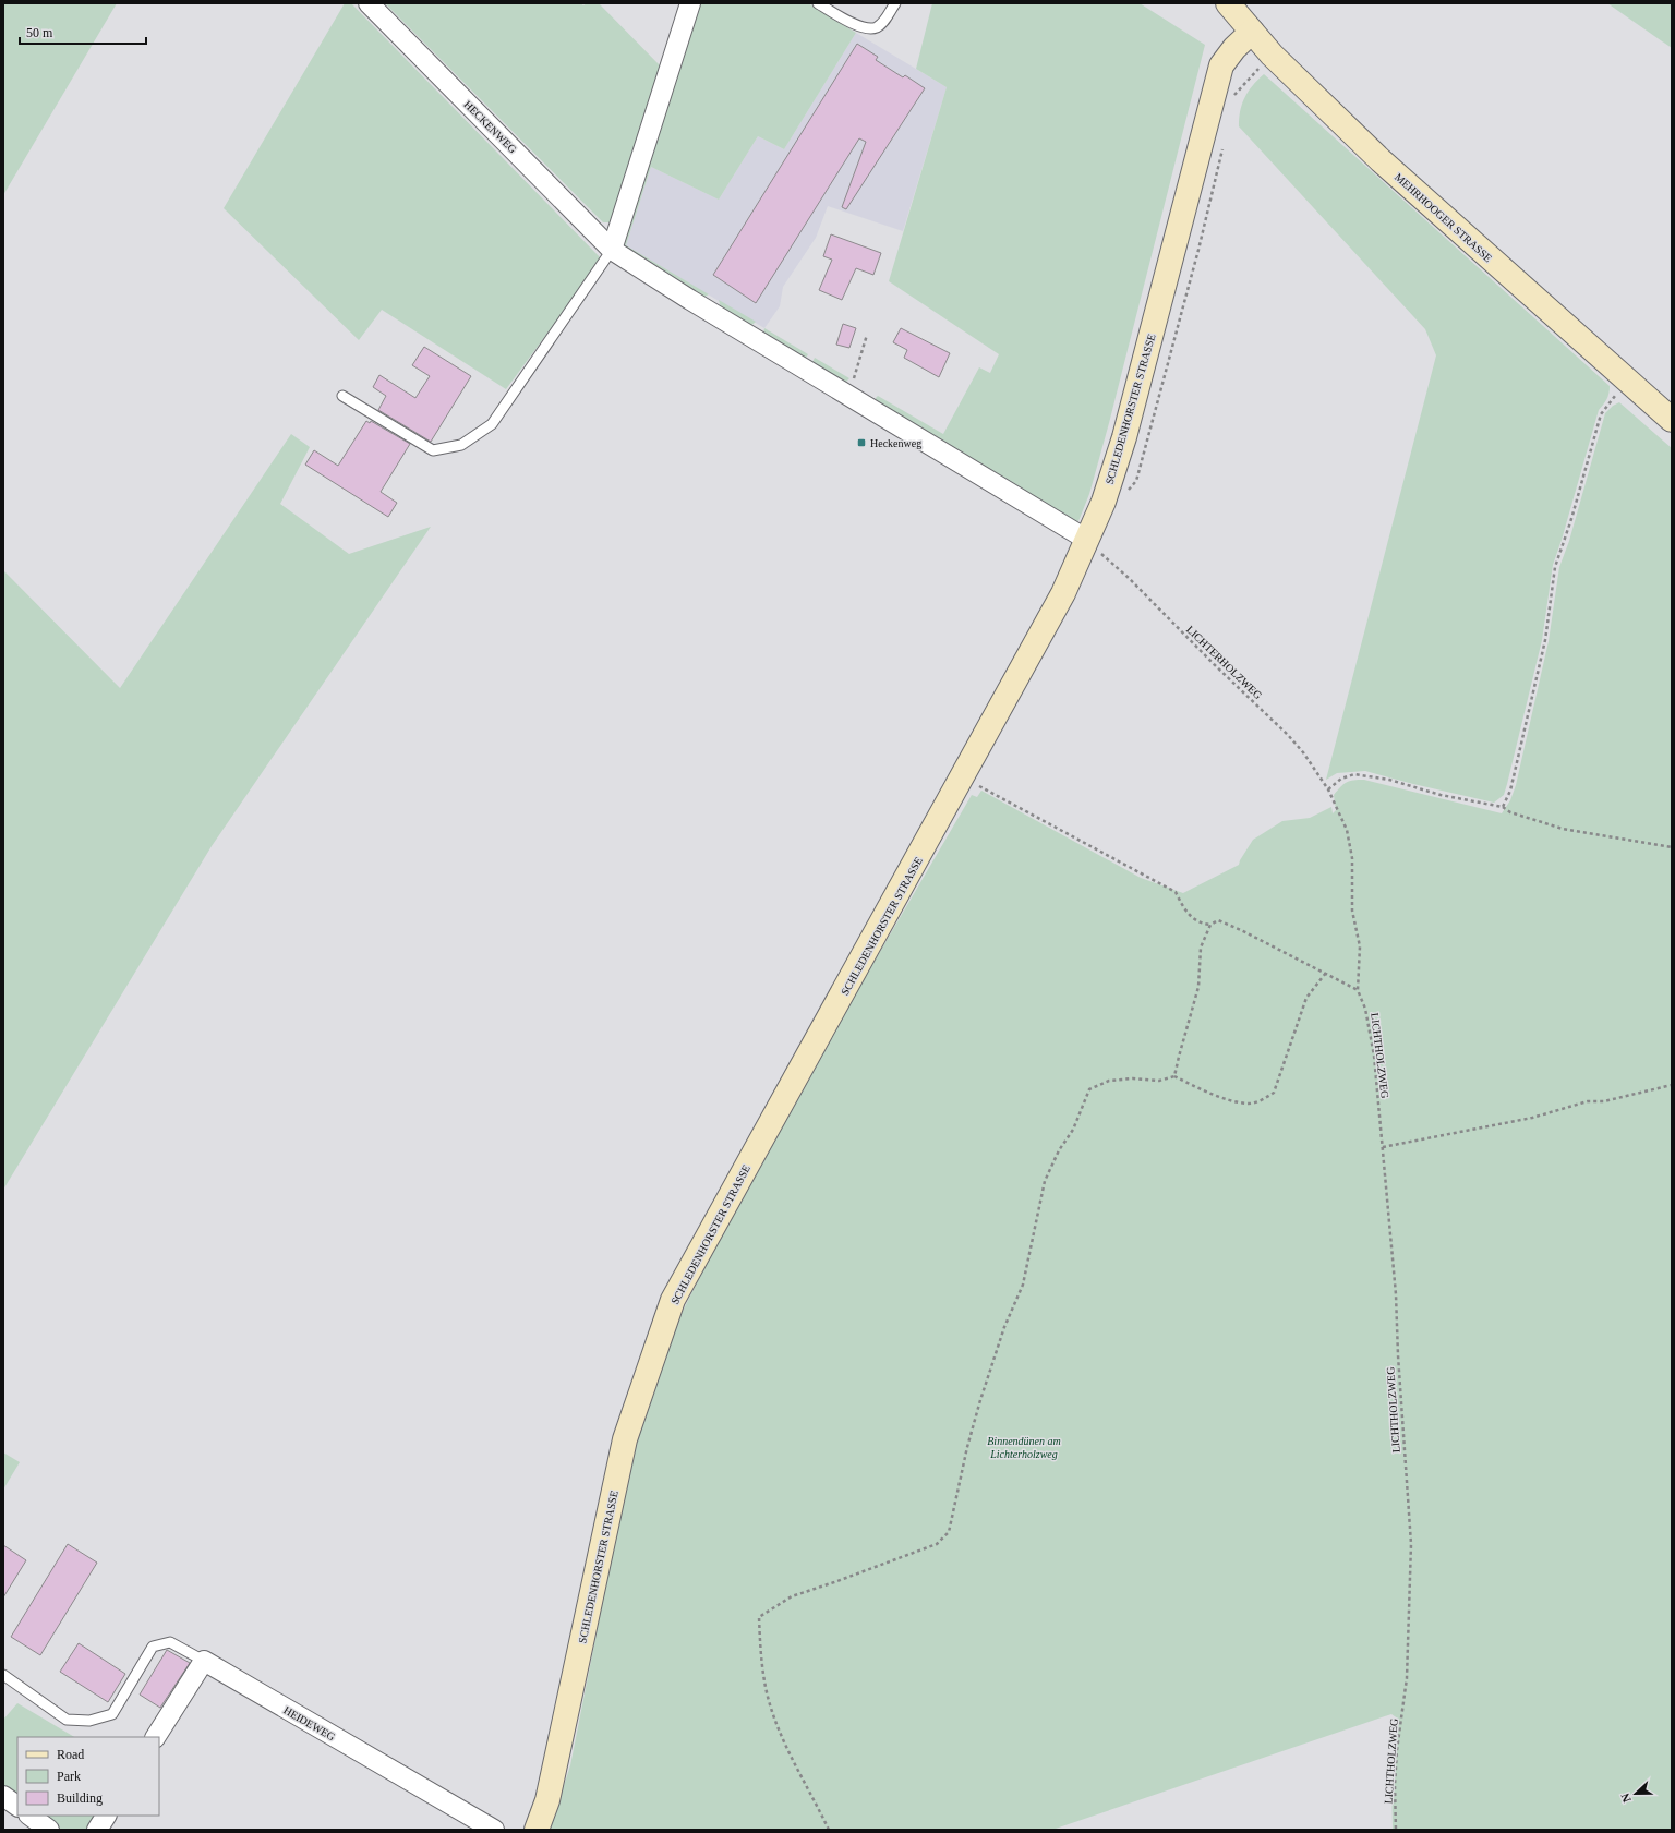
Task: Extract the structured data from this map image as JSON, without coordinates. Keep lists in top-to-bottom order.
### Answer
{
  "streets": {
    "street": [
      "HECKENWEG",
      "MEHRHOOGER STRASSE",
      "SCHLEDENHORSTER STRASSE",
      "HEIDEWEG"
    ],
    "path": ["LICHTERHOLZWEG", "LICHTHOLZWEG"]
  },
  "crossings": [
    ["HECKENWEG", "SCHLEDENHORSTER STRASSE"],
    ["HECKENWEG", "LICHTERHOLZWEG"],
    ["MEHRHOOGER STRASSE", "SCHLEDENHORSTER STRASSE"],
    ["SCHLEDENHORSTER STRASSE", "LICHTERHOLZWEG"],
    ["LICHTERHOLZWEG", "LICHTHOLZWEG"]
  ],
  "parks": ["Binnendünen am Lichterholzweg"],
  "places": {
    "transit": ["Heckenweg"]
  },
  "legend": ["Road", "Park", "Building"],
  "scale_bar": "50 m",
  "north": "left"
}
